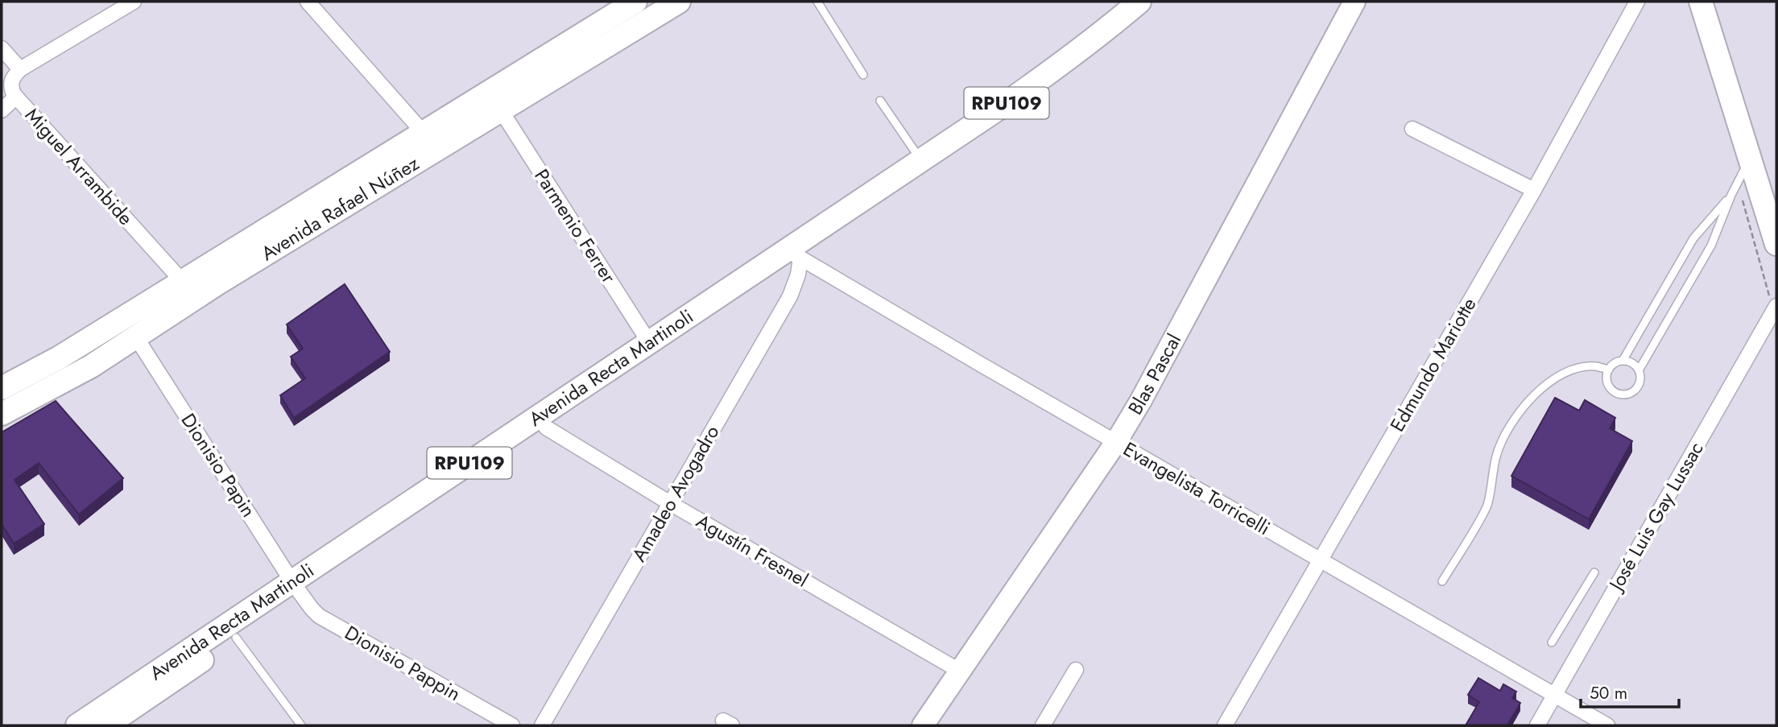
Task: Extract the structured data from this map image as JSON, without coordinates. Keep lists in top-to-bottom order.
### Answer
{
  "streets": {
    "main road": [
      "RPU109",
      "Avenida Rafael Núñez",
      "Avenida Recta Martinoli",
      "Blas Pascal"
    ],
    "street": [
      "Miguel Arrambide",
      "Parmenio Ferrer",
      "Edmundo Mariotte",
      "Dionisio Papin",
      "Evangelista Torricelli",
      "Amadeo Avogadro",
      "José Luis Gay Lussac",
      "Agustín Fresnel",
      "Dionisio Pappin"
    ]
  },
  "crossings": [
    ["RPU109", "Avenida Recta Martinoli"],
    ["RPU109", "Evangelista Torricelli"],
    ["RPU109", "Amadeo Avogadro"],
    ["Miguel Arrambide", "Avenida Rafael Núñez"],
    ["Avenida Rafael Núñez", "Parmenio Ferrer"],
    ["Avenida Rafael Núñez", "Dionisio Papin"],
    ["Parmenio Ferrer", "Avenida Recta Martinoli"],
    ["Edmundo Mariotte", "Evangelista Torricelli"],
    ["Avenida Recta Martinoli", "Dionisio Papin"],
    ["Avenida Recta Martinoli", "Evangelista Torricelli"],
    ["Avenida Recta Martinoli", "Amadeo Avogadro"],
    ["Avenida Recta Martinoli", "Agustín Fresnel"],
    ["Avenida Recta Martinoli", "Dionisio Pappin"],
    ["Blas Pascal", "Evangelista Torricelli"],
    ["Blas Pascal", "Agustín Fresnel"],
    ["Dionisio Papin", "Dionisio Pappin"],
    ["Evangelista Torricelli", "Amadeo Avogadro"],
    ["Evangelista Torricelli", "José Luis Gay Lussac"],
    ["Amadeo Avogadro", "Agustín Fresnel"]
  ],
  "scale_bar": "50 m"
}
